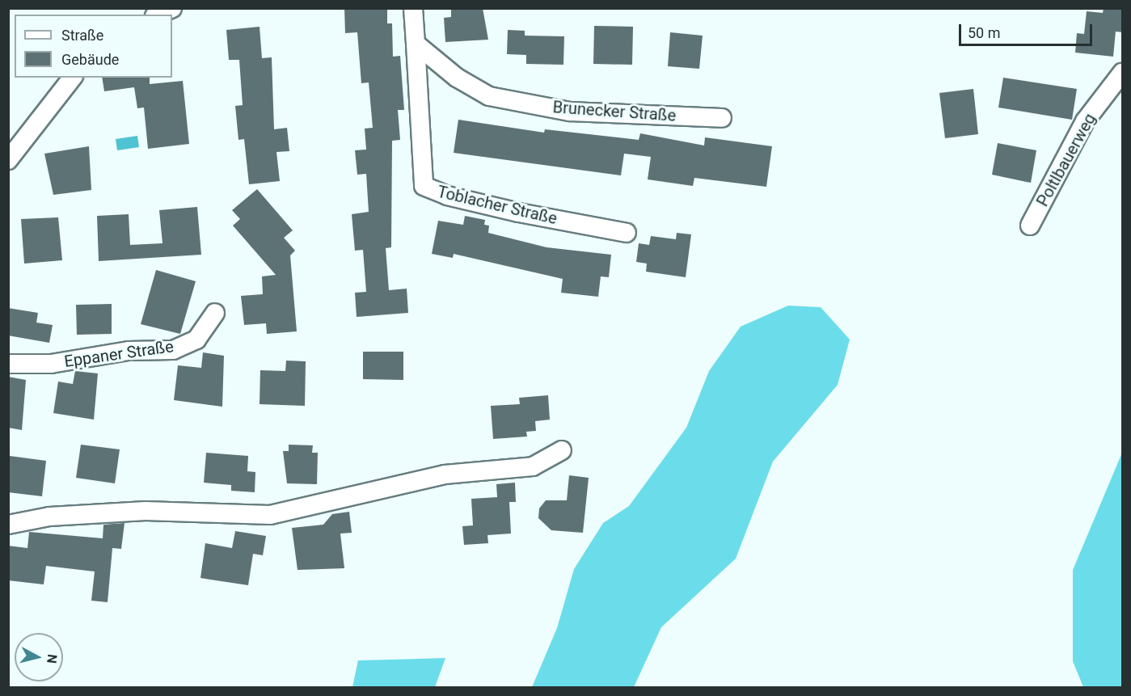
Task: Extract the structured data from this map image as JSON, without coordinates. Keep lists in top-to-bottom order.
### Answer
{
  "streets": {
    "street": [
      "Brunecker Straße",
      "Poltlbauerweg",
      "Toblacher Straße",
      "Eppaner Straße"
    ]
  },
  "crossings": [
    ["Brunecker Straße", "Toblacher Straße"]
  ],
  "legend": ["Straße", "Gebäude"],
  "scale_bar": "50 m",
  "north": "right"
}
